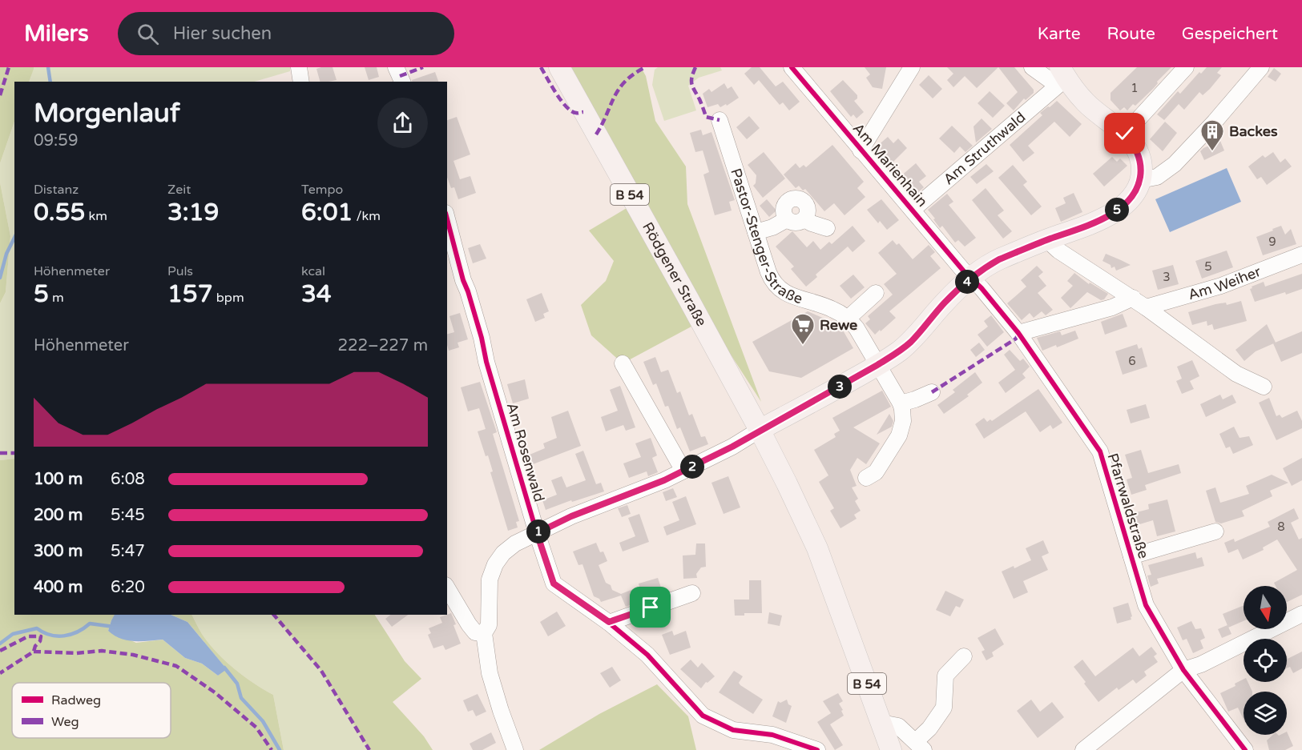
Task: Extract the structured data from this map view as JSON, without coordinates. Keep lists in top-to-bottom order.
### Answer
{
  "streets": {
    "main road": ["B 54", "Rödgener Straße"],
    "street": [
      "Am Struthwald",
      "Am Marienhain",
      "Pastor-Stenger-Straße",
      "Am Weiher",
      "Am Rosenwald",
      "Pfarrwaldstraße"
    ]
  },
  "crossings": [
    ["Am Struthwald", "Am Marienhain"],
    ["Am Marienhain", "Pfarrwaldstraße"]
  ],
  "places": {
    "building": ["Backes"],
    "supermarket": ["Rewe"]
  },
  "house_numbers": [
    "1",
    "9",
    "5",
    "3",
    "6",
    "8"
  ],
  "legend": ["Radweg", "Weg"],
  "north": "bottom",
  "page": {
    "header": "Milers",
    "search": "Hier suchen",
    "nav": ["Karte", "Route", "Gespeichert"],
    "heading": ["Morgenlauf", "09:59"],
    "stats": [
      ["Distanz", "0.55 km"],
      ["Zeit", "3:19"],
      ["Tempo", "6:01 /km"],
      ["Höhenmeter", "5 m"],
      ["Puls", "157 bpm"],
      ["kcal", "34"]
    ],
    "pins": [
      "5",
      "4",
      "3",
      "2",
      "1"
    ],
    "chart": ["Höhenmeter", "222–227 m"],
    "list": [
      {
        "name": "100 m",
        "note": "6:08"
      },
      {
        "name": "200 m",
        "note": "5:45"
      },
      {
        "name": "300 m",
        "note": "5:47"
      },
      {
        "name": "400 m",
        "note": "6:20"
      }
    ]
  }
}
